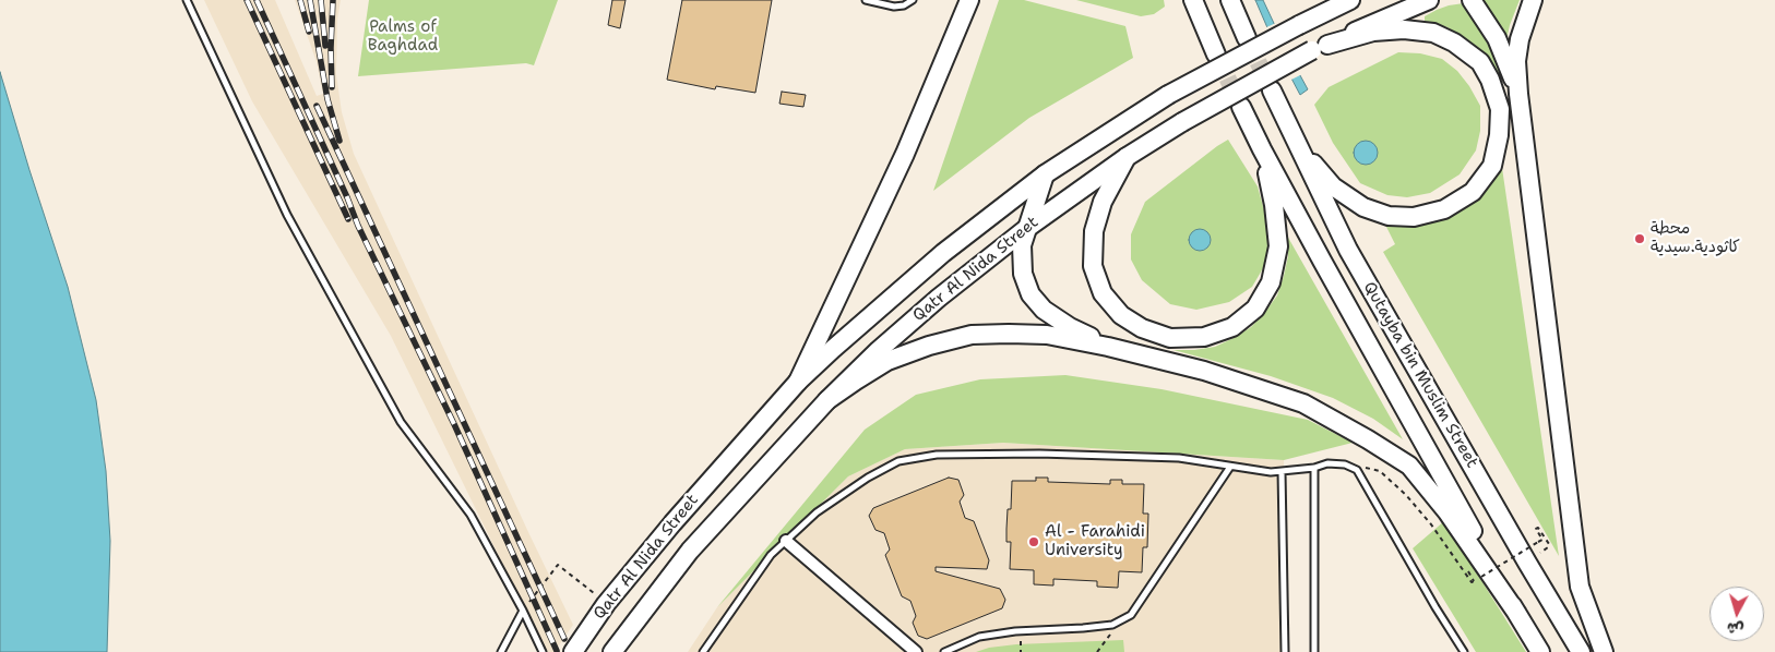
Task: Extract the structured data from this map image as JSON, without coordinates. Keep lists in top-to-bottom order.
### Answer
{
  "streets": {
    "main road": ["Qatr Al Nida Street", "Qutayba bin Muslim Street"]
  },
  "parks": ["Palms of Baghdad"],
  "places": ["محطة كاثودية.سيدية", "Al - Farahidi University"],
  "north": "bottom"
}
